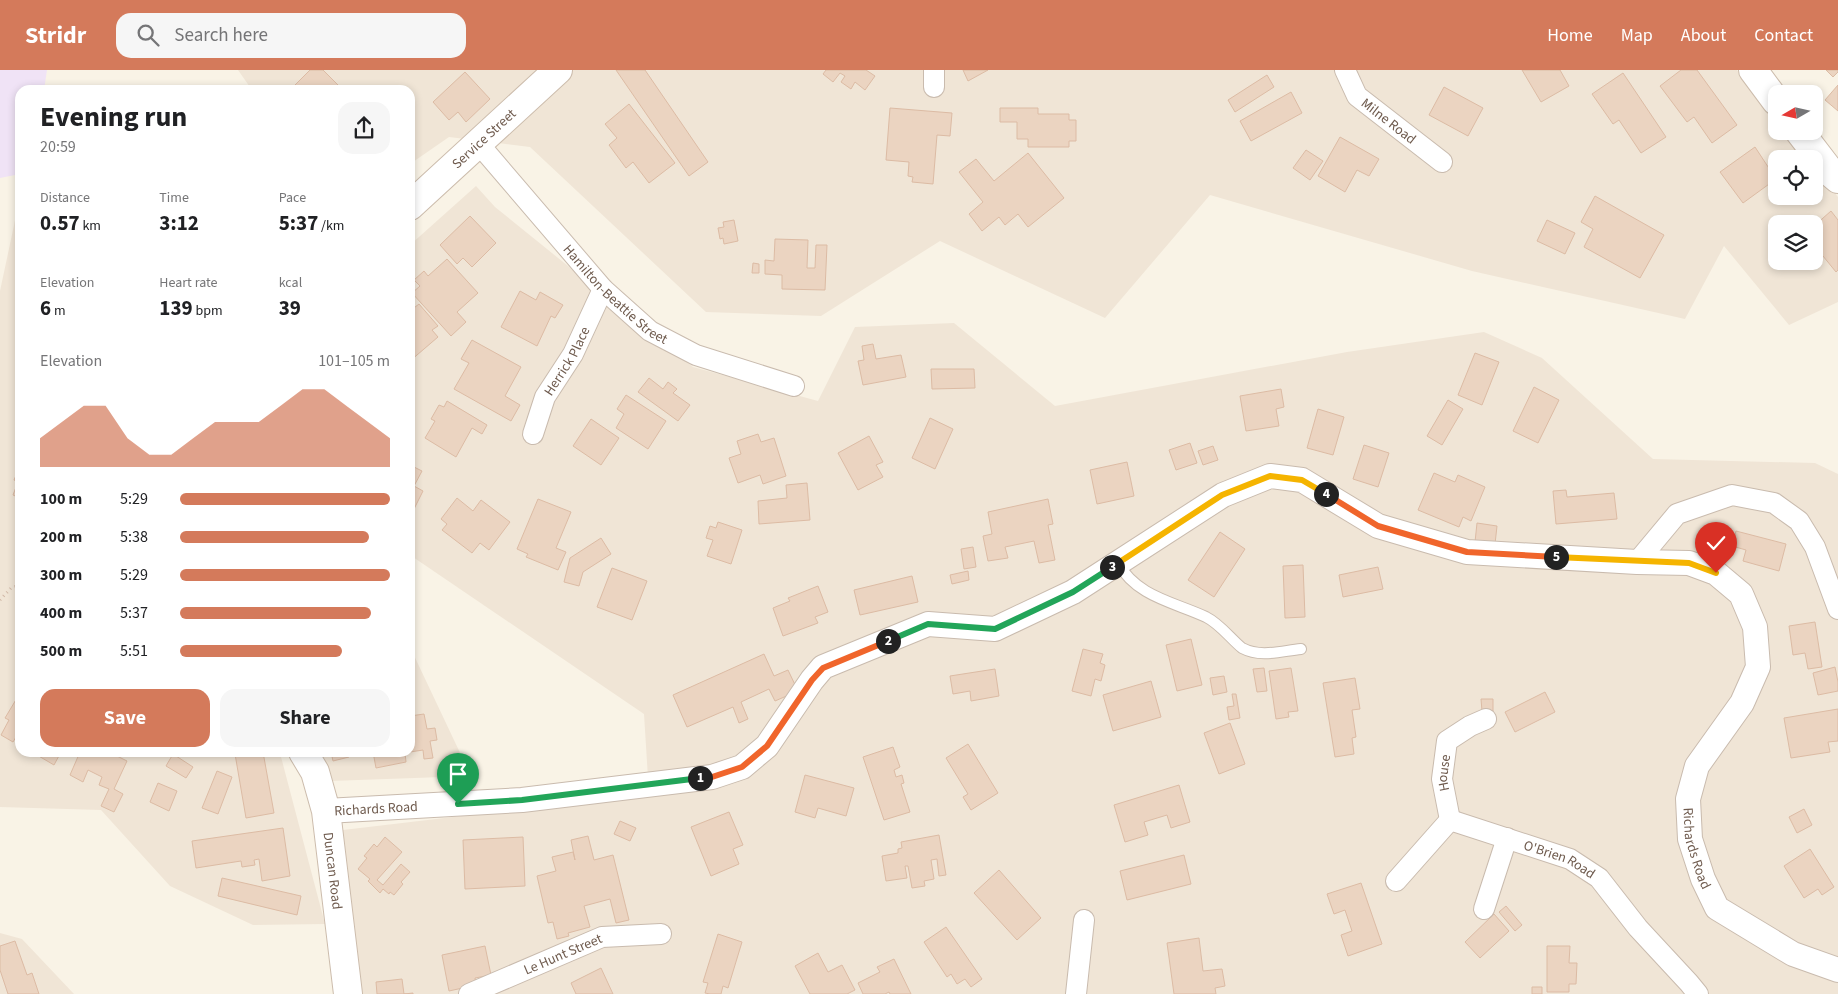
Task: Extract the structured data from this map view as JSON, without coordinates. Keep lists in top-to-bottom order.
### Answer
{
  "streets": {
    "main road": ["Service Street", "Duncan Road"],
    "street": [
      "Milne Road",
      "Hamilton-Beattie Street",
      "Herrick Place",
      "House",
      "Richards Road",
      "O'Brien Road",
      "Le Hunt Street"
    ]
  },
  "crossings": [
    ["Service Street", "Hamilton-Beattie Street"],
    ["Hamilton-Beattie Street", "Herrick Place"],
    ["House", "O'Brien Road"],
    ["Richards Road", "Duncan Road"]
  ],
  "north": "left",
  "page": {
    "header": "Stridr",
    "search": "Search here",
    "nav": [
      "Home",
      "Map",
      "About",
      "Contact"
    ],
    "heading": ["Evening run", "20:59"],
    "stats": [
      ["Distance", "0.57 km"],
      ["Time", "3:12"],
      ["Pace", "5:37 /km"],
      ["Elevation", "6 m"],
      ["Heart rate", "139 bpm"],
      ["kcal", "39"]
    ],
    "chart": ["Elevation", "101–105 m"],
    "list": [
      {
        "name": "100 m",
        "note": "5:29"
      },
      {
        "name": "200 m",
        "note": "5:38"
      },
      {
        "name": "300 m",
        "note": "5:29"
      },
      {
        "name": "400 m",
        "note": "5:37"
      },
      {
        "name": "500 m",
        "note": "5:51"
      }
    ],
    "pins": [
      "4",
      "5",
      "3",
      "2",
      "1"
    ],
    "buttons": ["Save", "Share"]
  }
}
